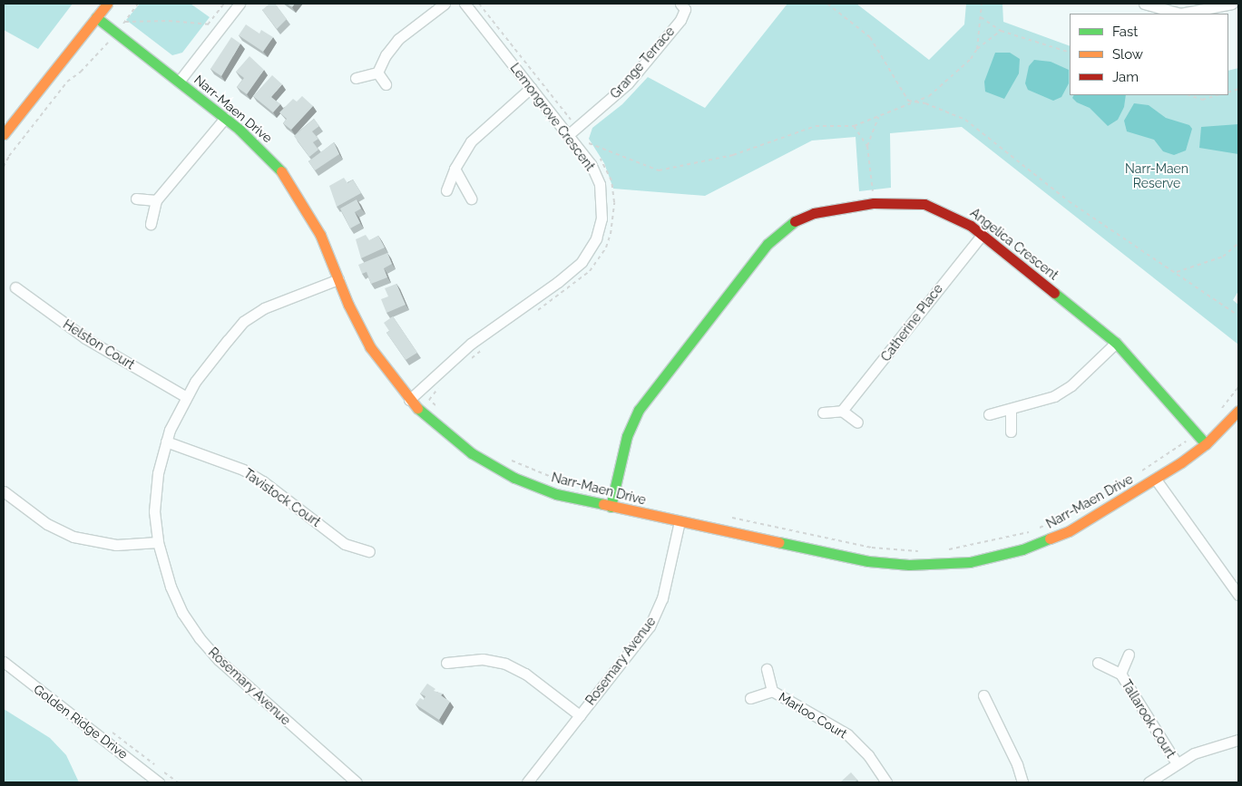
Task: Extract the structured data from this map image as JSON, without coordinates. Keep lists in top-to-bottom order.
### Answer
{
  "streets": {
    "street": [
      "Grange Terrace",
      "Narr-Maen Drive",
      "Lemongrove Crescent",
      "Angelica Crescent",
      "Catherine Place",
      "Helston Court",
      "Tavistock Court",
      "Rosemary Avenue",
      "Marloo Court",
      "Tallarook Court",
      "Golden Ridge Drive"
    ]
  },
  "crossings": [
    ["Grange Terrace", "Lemongrove Crescent"],
    ["Narr-Maen Drive", "Lemongrove Crescent"],
    ["Narr-Maen Drive", "Angelica Crescent"],
    ["Narr-Maen Drive", "Rosemary Avenue"],
    ["Angelica Crescent", "Catherine Place"],
    ["Helston Court", "Rosemary Avenue"],
    ["Tavistock Court", "Rosemary Avenue"]
  ],
  "parks": ["Narr-Maen Reserve"],
  "legend": ["Fast", "Slow", "Jam"]
}
